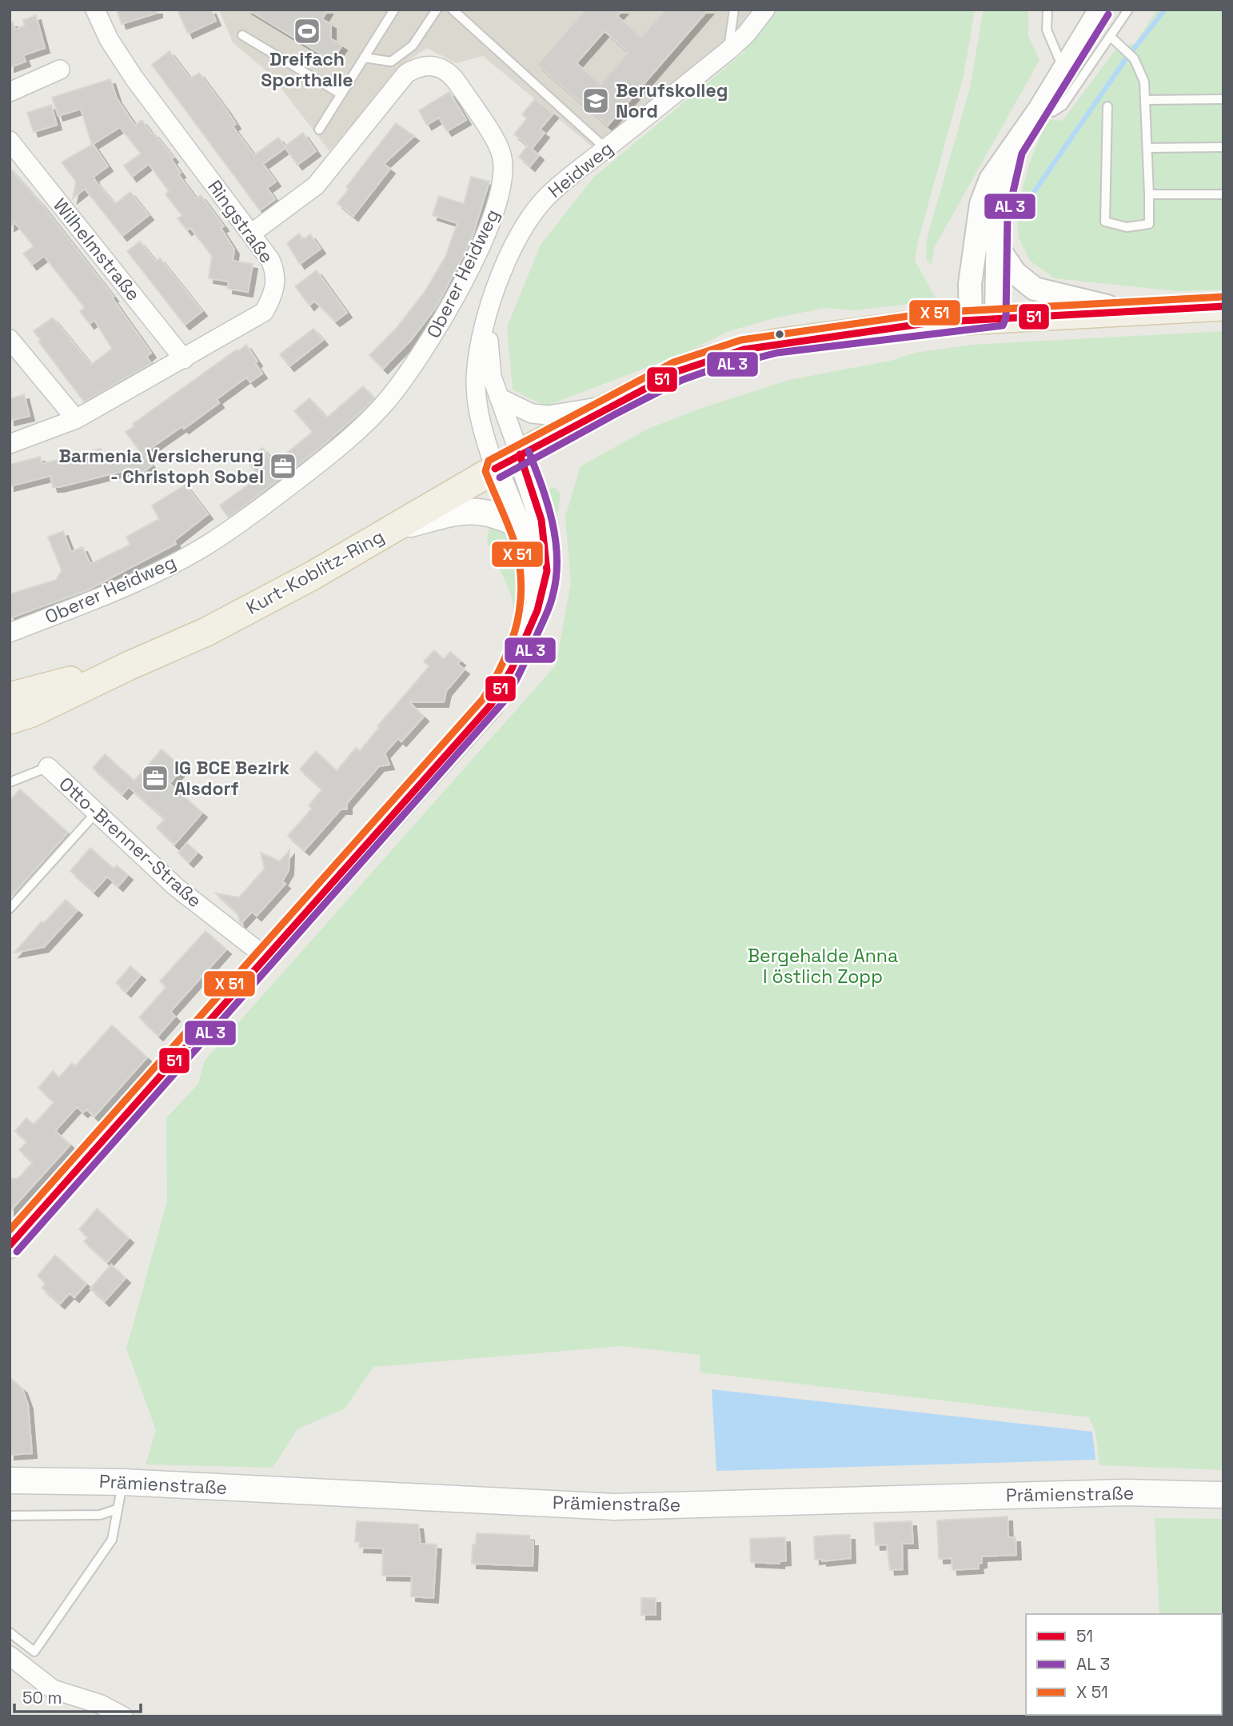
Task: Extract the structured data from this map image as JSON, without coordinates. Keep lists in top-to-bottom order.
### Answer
{
  "streets": {
    "main road": ["Kurt-Koblitz-Ring", "Prämienstraße"],
    "street": [
      "Heidweg",
      "Ringstraße",
      "Wilhelmstraße",
      "Oberer Heidweg",
      "Otto-Brenner-Straße"
    ]
  },
  "crossings": [
    ["Heidweg", "Kurt-Koblitz-Ring"],
    ["Ringstraße", "Wilhelmstraße"],
    ["Ringstraße", "Oberer Heidweg"]
  ],
  "parks": ["Bergehalde Anna I östlich Zopp"],
  "places": {
    "sports": ["Dreifach Sporthalle"],
    "school or university": ["Berufskolleg Nord"],
    "office": ["Barmenia Versicherung - Christoph Sobel", "IG BCE Bezirk Alsdorf"]
  },
  "lines": ["transit line 51"],
  "legend": ["51", "AL 3", "X 51"],
  "scale_bar": "50 m"
}
